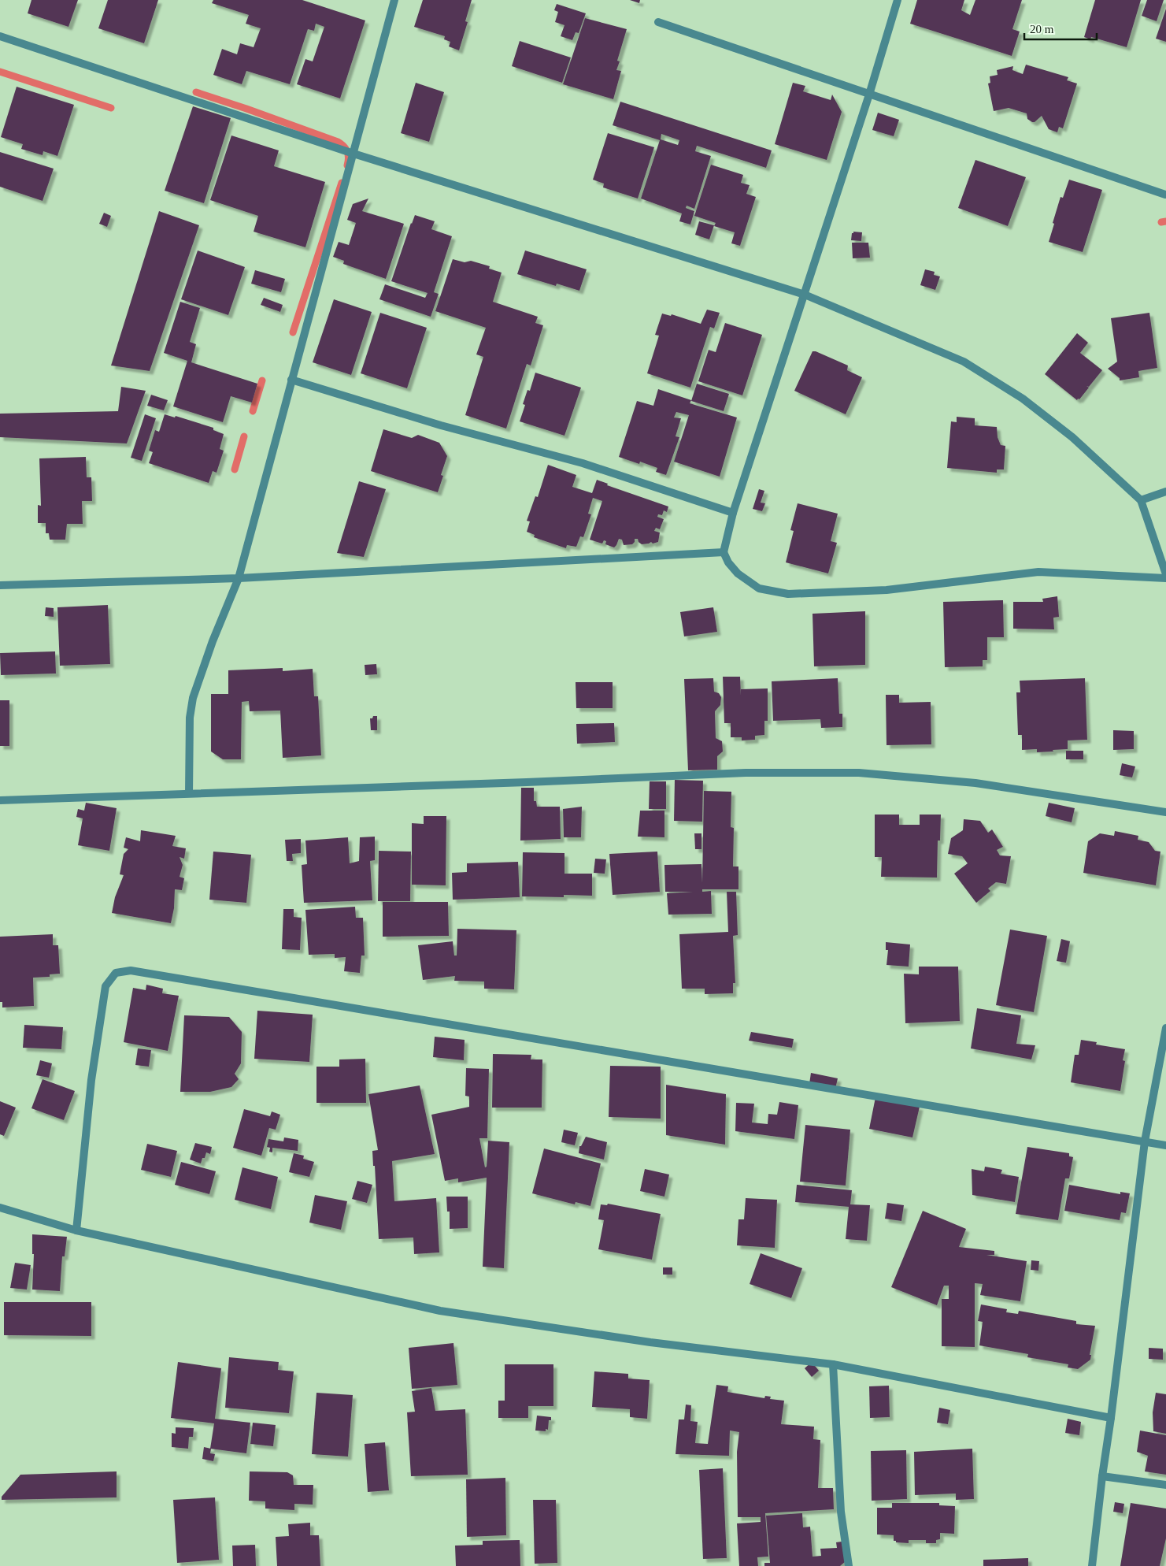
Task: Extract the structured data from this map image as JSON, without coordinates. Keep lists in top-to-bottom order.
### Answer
{
  "scale_bar": "20 m"
}
